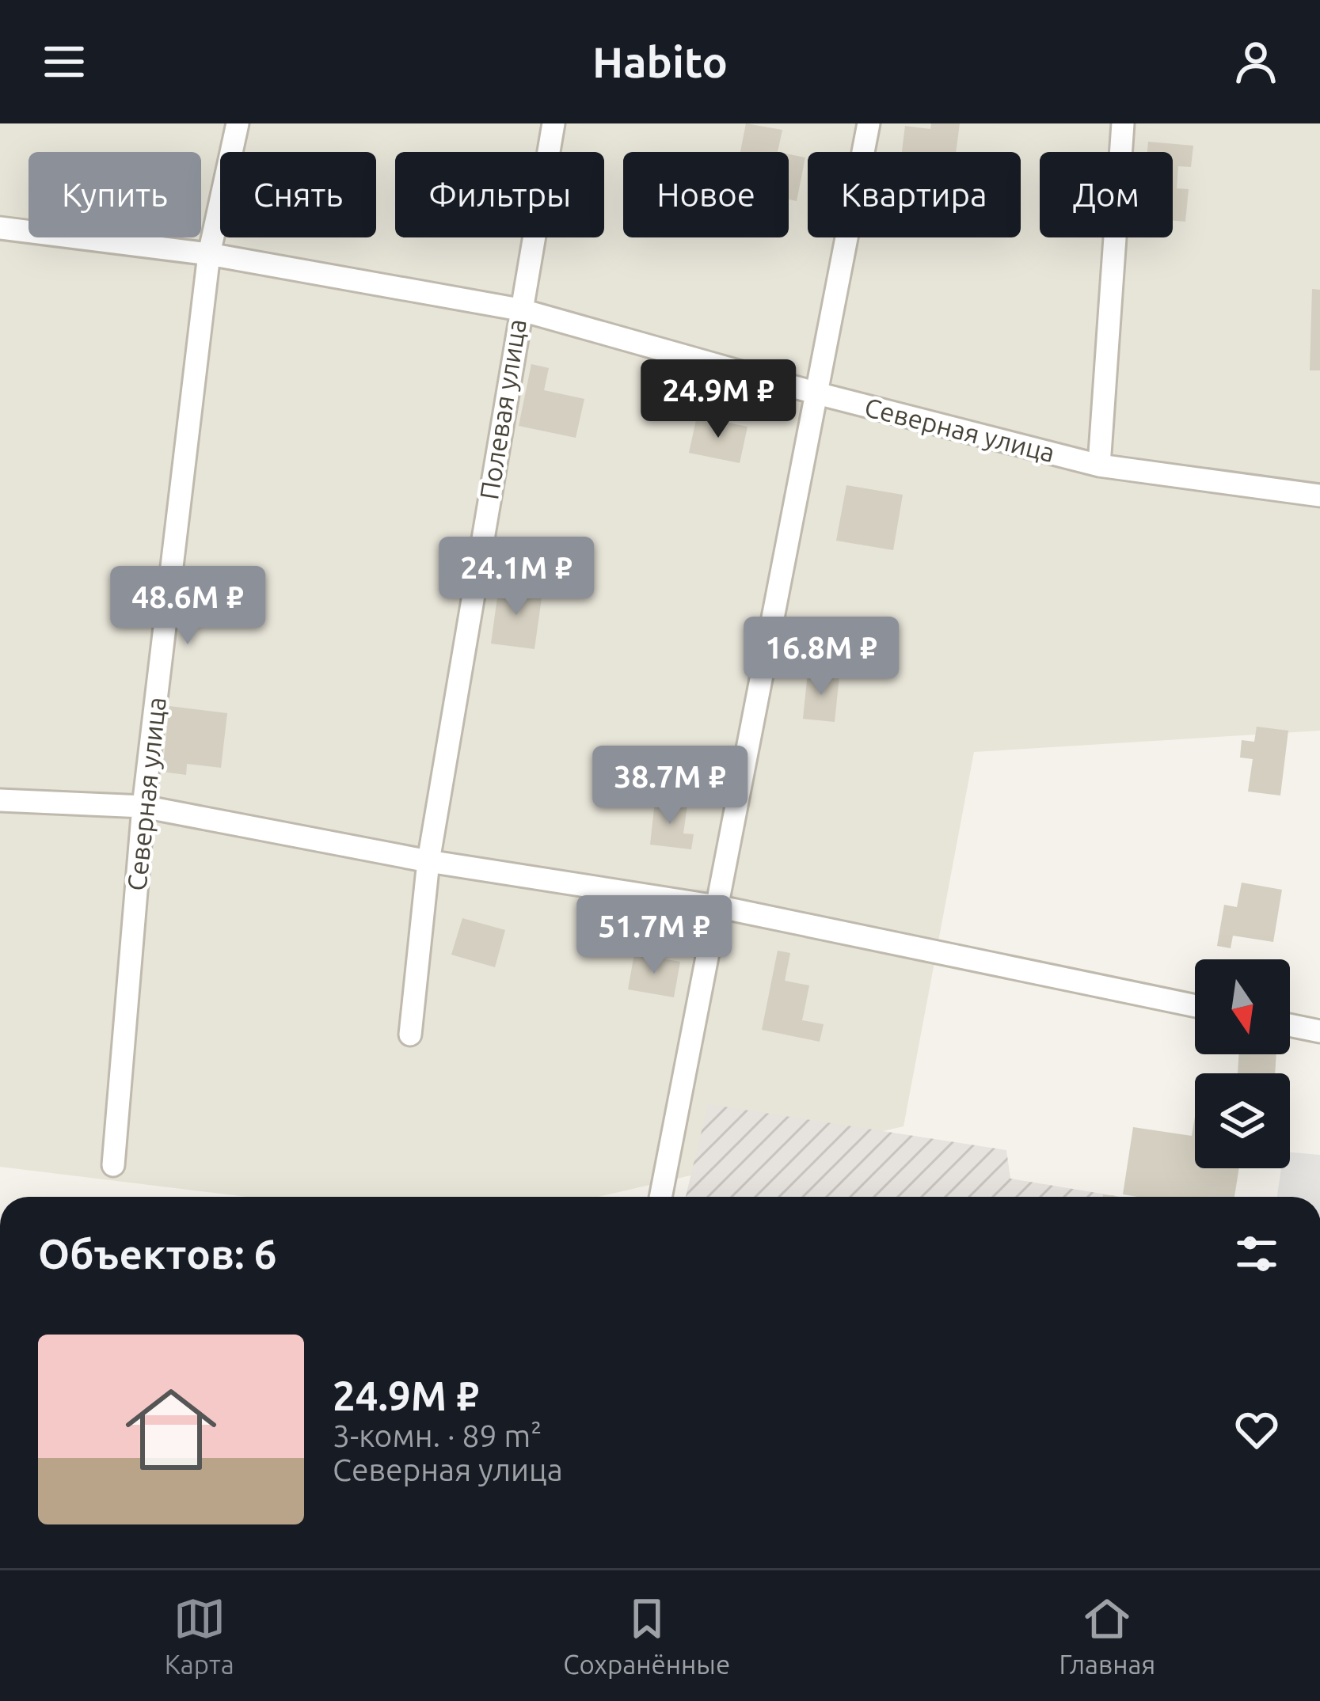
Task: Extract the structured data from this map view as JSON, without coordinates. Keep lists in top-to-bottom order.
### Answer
{
  "streets": {
    "street": ["Полевая улица", "Северная улица"]
  },
  "crossings": [
    ["Полевая улица", "Северная улица"]
  ],
  "north": "bottom",
  "page": {
    "header": "Habito",
    "chip": [
      "Купить",
      "Снять",
      "Фильтры",
      "Новое",
      "Квартира",
      "Дом"
    ],
    "price": [
      "24.9M ₽",
      "24.1M ₽",
      "48.6M ₽",
      "16.8M ₽",
      "38.7M ₽",
      "51.7M ₽"
    ],
    "heading": "Объектов: 6",
    "list": [
      {
        "name": "24.9M ₽",
        "note": "3-комн. · 89 m² · Северная улица"
      }
    ],
    "tabs": ["Карта", "Сохранённые", "Главная"]
  }
}
